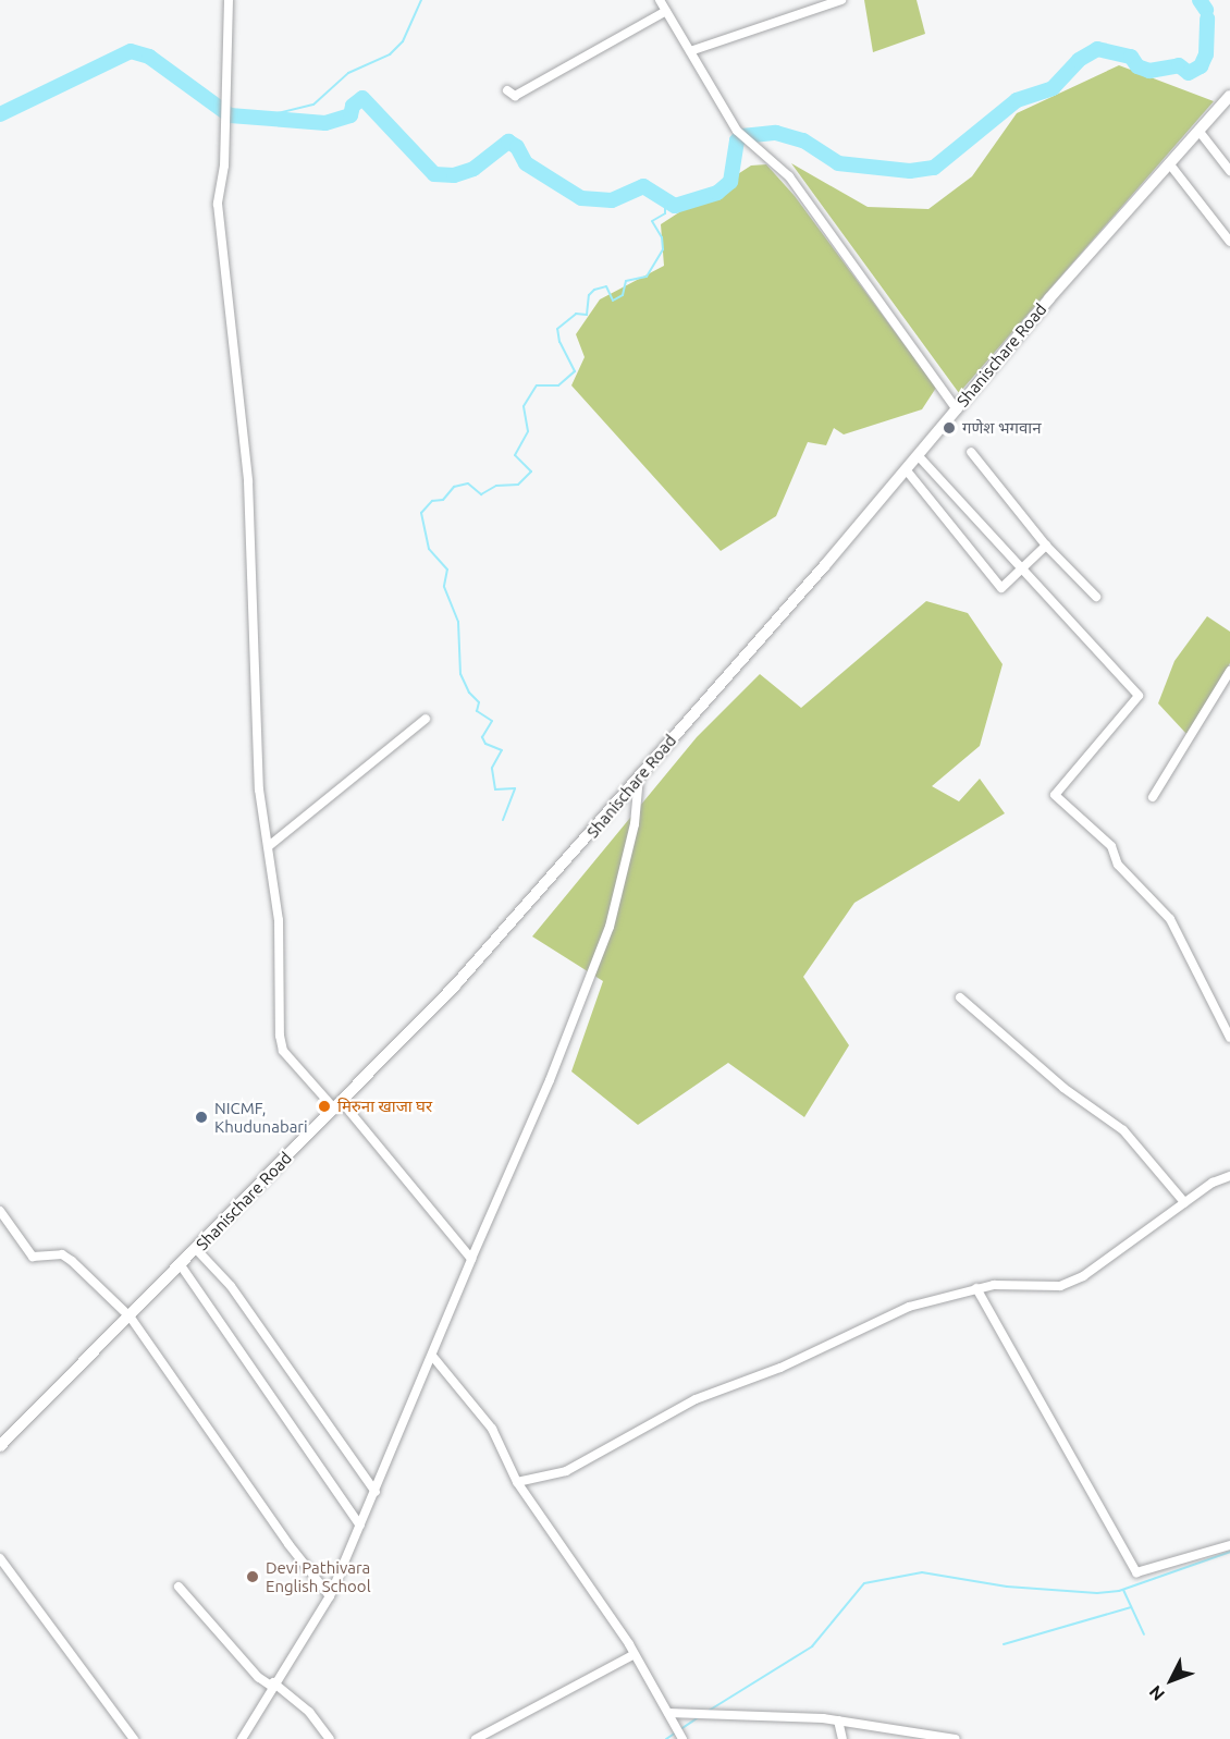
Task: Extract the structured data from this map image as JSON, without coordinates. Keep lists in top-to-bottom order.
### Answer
{
  "streets": {
    "street": ["Shanischare Road"]
  },
  "places": [
    "गणेश भगवान",
    "मिरुना खाजा घर",
    "NICMF, Khudunabari",
    "Devi Pathivara English School"
  ],
  "north": "bottom left"
}
